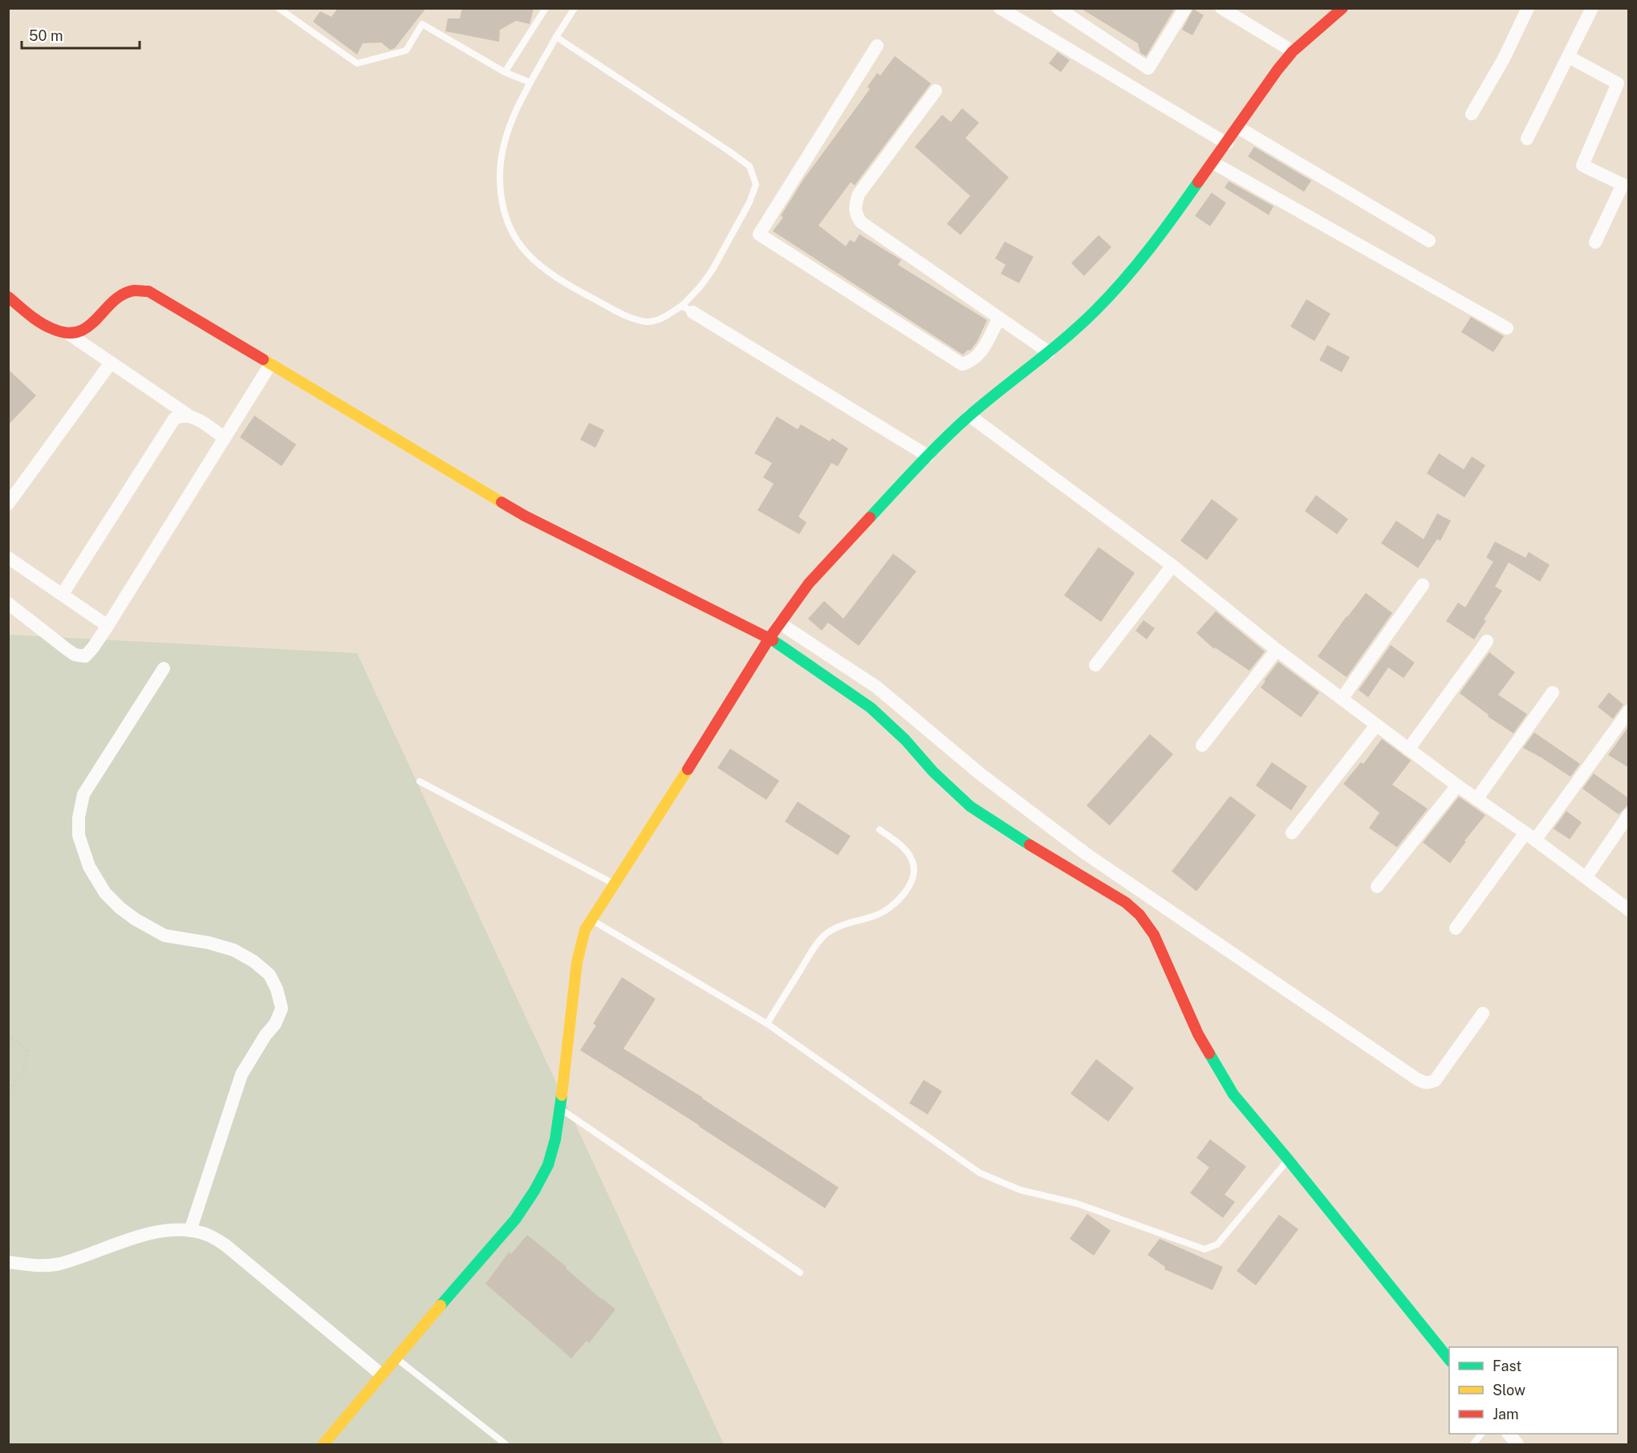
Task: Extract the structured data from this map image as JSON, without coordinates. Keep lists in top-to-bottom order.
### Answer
{
  "legend": ["Fast", "Slow", "Jam"],
  "scale_bar": "50 m"
}
